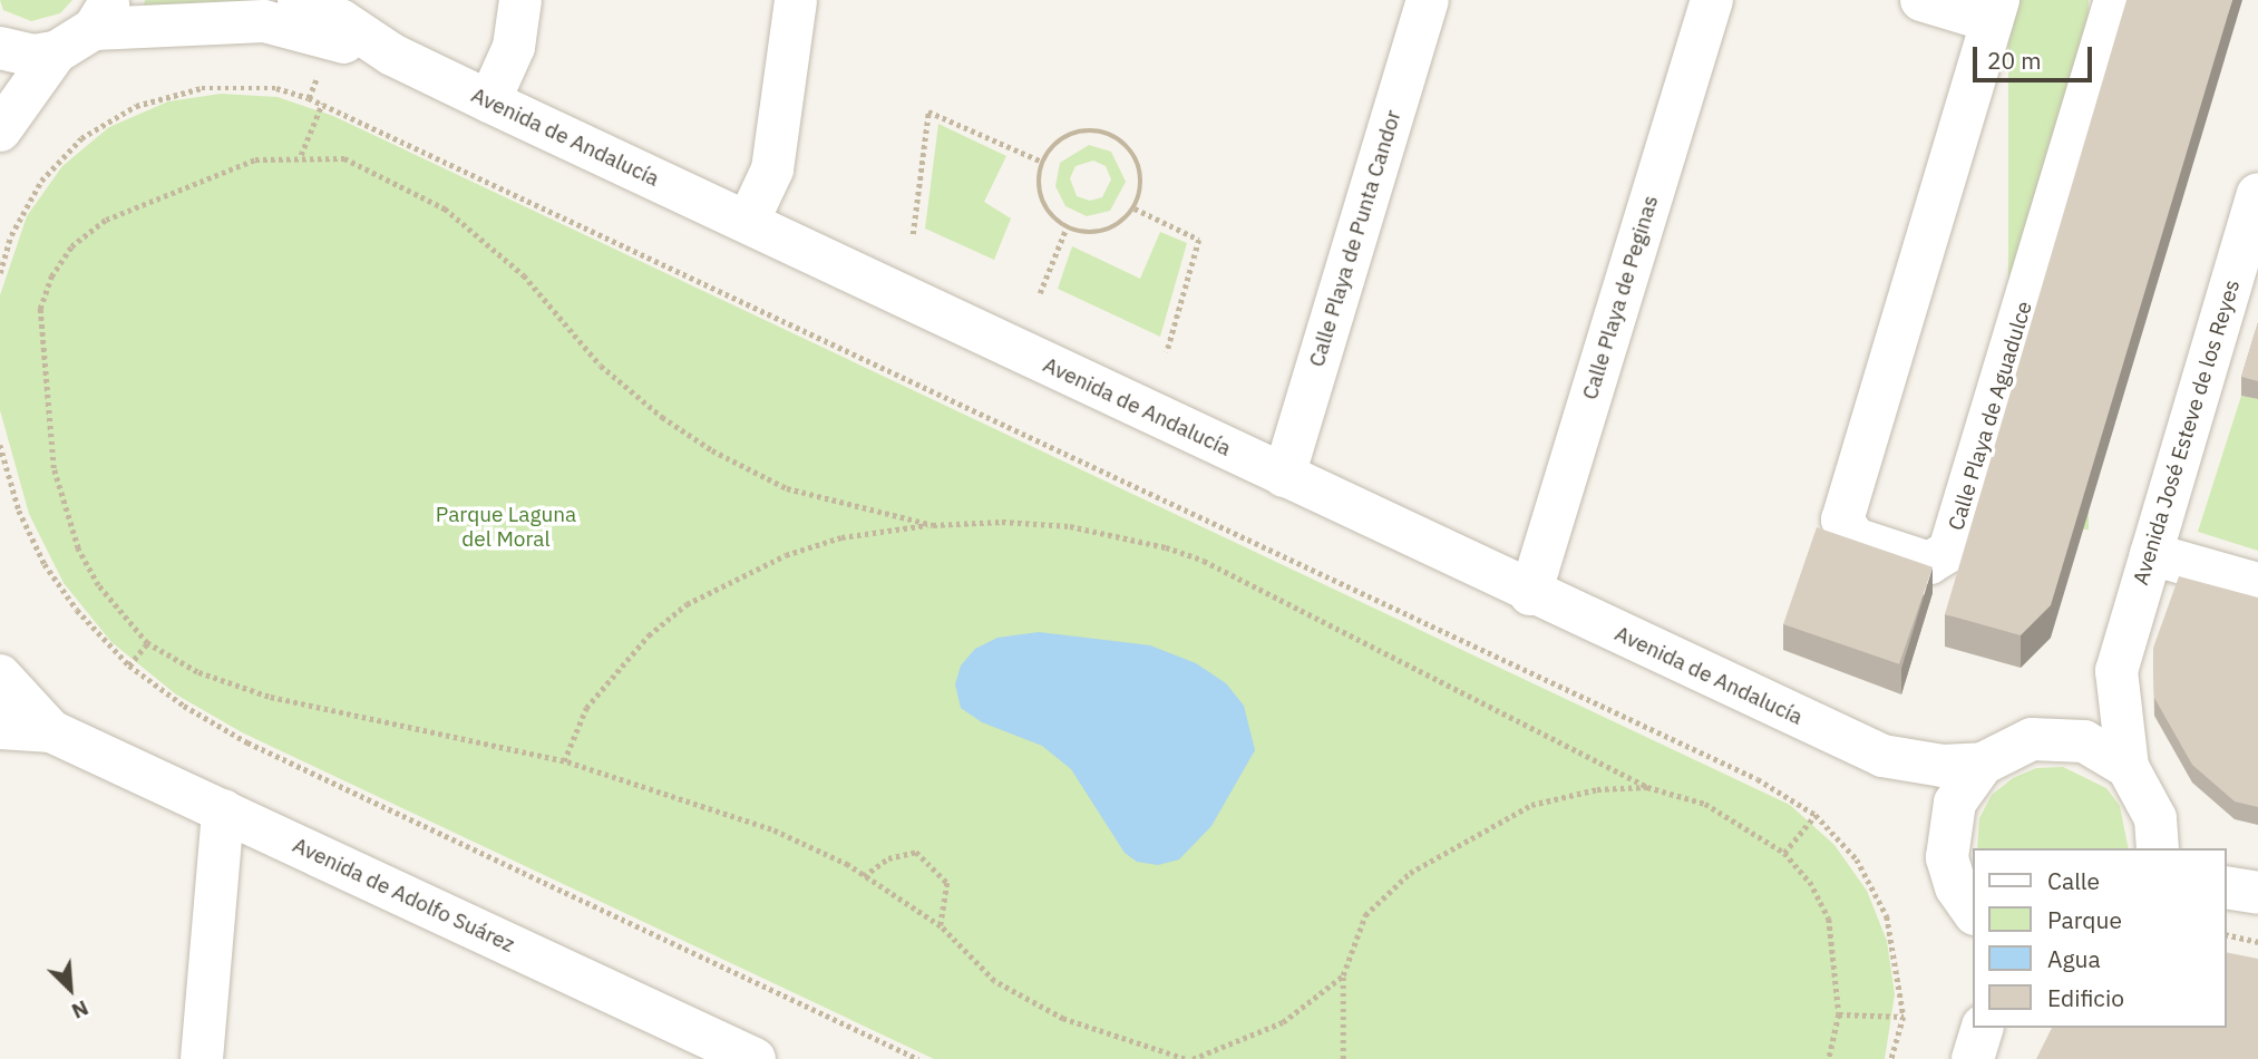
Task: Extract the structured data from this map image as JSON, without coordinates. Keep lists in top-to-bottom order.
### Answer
{
  "streets": {
    "street": [
      "Avenida de Andalucía",
      "Calle Playa de Punta Candor",
      "Calle Playa de Peginas",
      "Calle Playa de Aguadulce",
      "Avenida José Esteve de los Reyes",
      "Avenida de Adolfo Suárez"
    ]
  },
  "crossings": [
    ["Avenida de Andalucía", "Calle Playa de Punta Candor"],
    ["Avenida de Andalucía", "Calle Playa de Peginas"]
  ],
  "parks": ["Parque Laguna del Moral"],
  "legend": [
    "Calle",
    "Parque",
    "Agua",
    "Edificio"
  ],
  "scale_bar": "20 m",
  "north": "bottom right"
}
